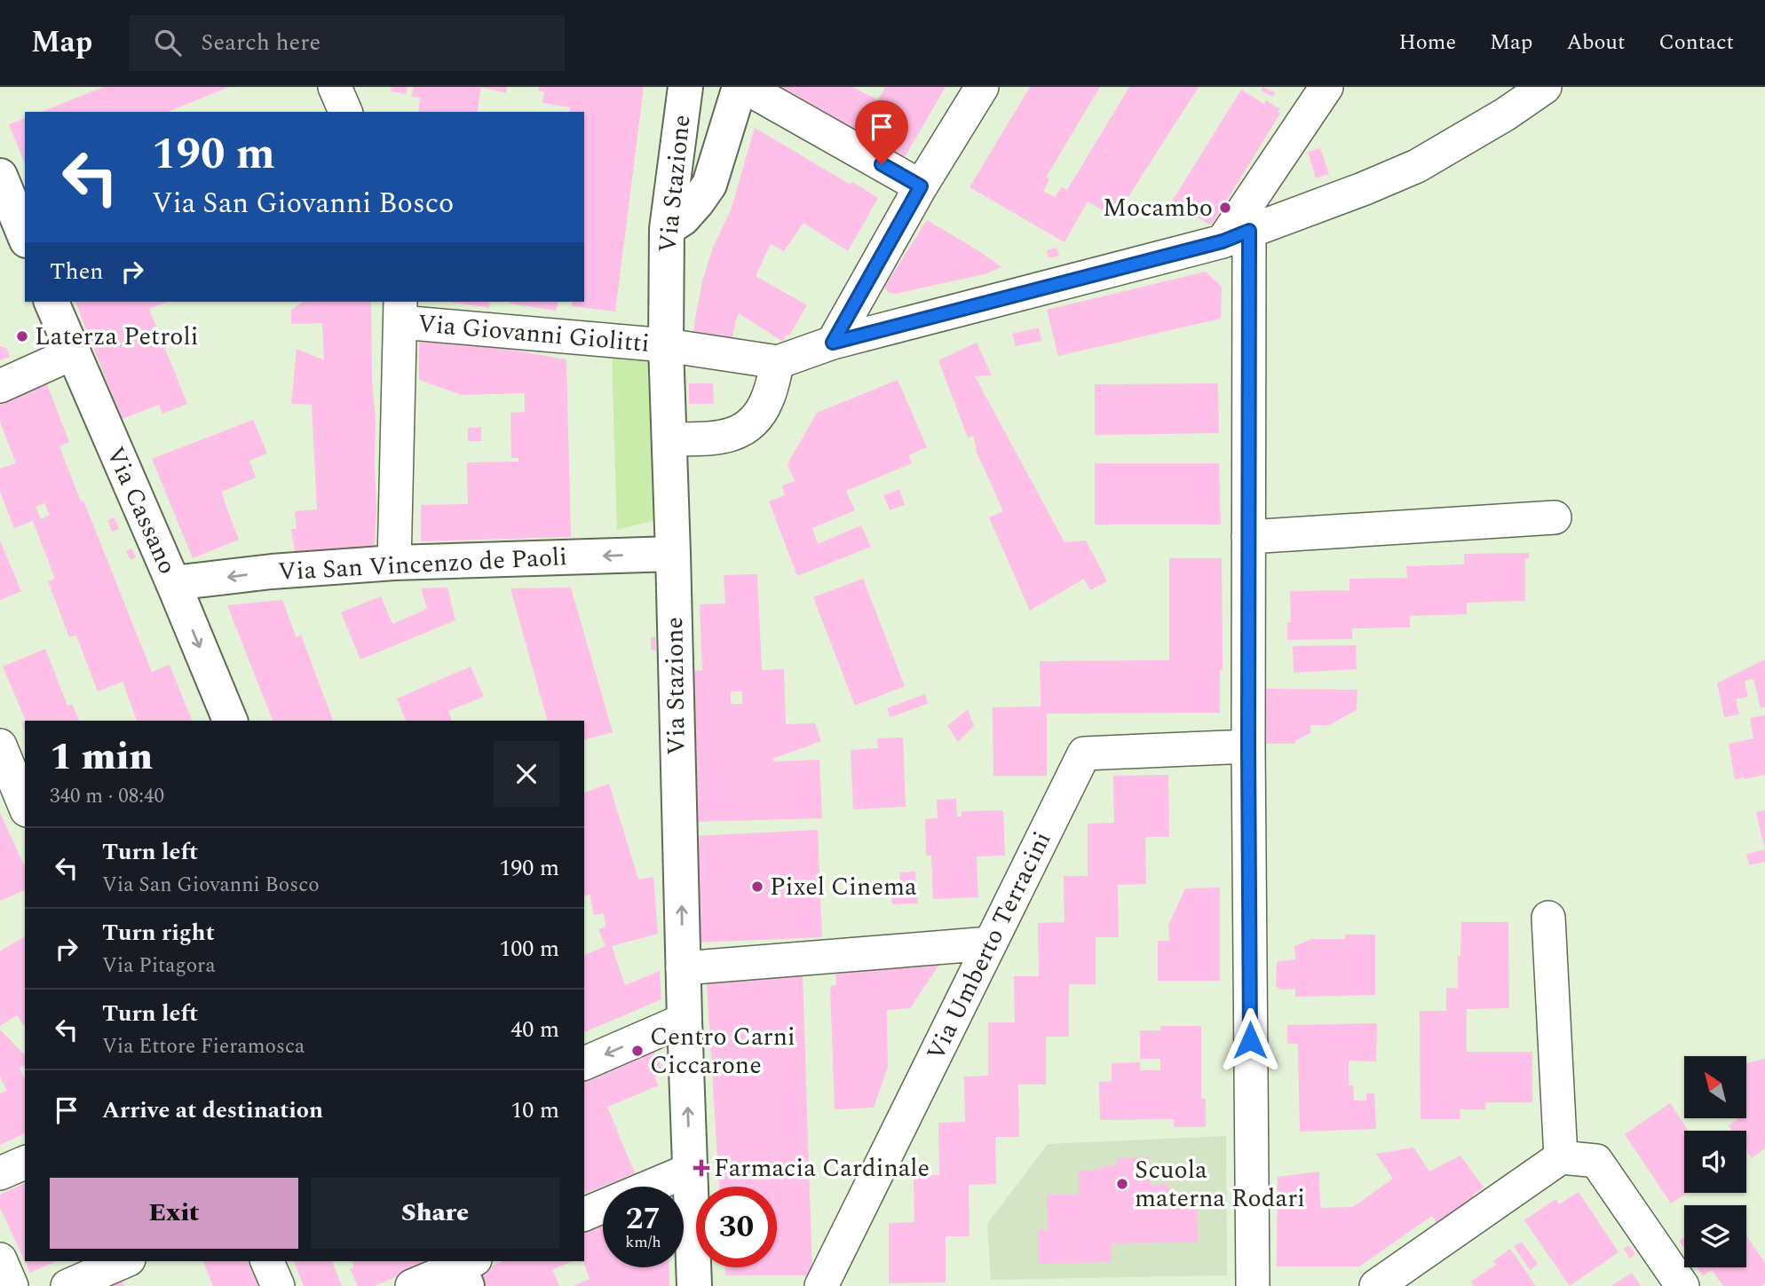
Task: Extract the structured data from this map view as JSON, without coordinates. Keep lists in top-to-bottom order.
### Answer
{
  "streets": {
    "street": [
      "Via Stazione",
      "Via Giovanni Giolitti",
      "Via Cassano",
      "Via San Vincenzo de Paoli",
      "Via Umberto Terracini"
    ]
  },
  "crossings": [
    ["Via Stazione", "Via Giovanni Giolitti"],
    ["Via Stazione", "Via San Vincenzo de Paoli"],
    ["Via Cassano", "Via San Vincenzo de Paoli"]
  ],
  "one_way": ["Via Stazione", "Via San Vincenzo de Paoli"],
  "places": {
    "other": [
      "Mocambo",
      "Laterza Petroli",
      "Pixel Cinema",
      "Centro Carni Ciccarone",
      "Scuola materna Rodari"
    ],
    "health": ["Farmacia Cardinale"]
  },
  "north": "top left",
  "page": {
    "header": "Map",
    "search": "Search here",
    "nav": [
      "Home",
      "Map",
      "About",
      "Contact"
    ],
    "turn": ["190 m", "Via San Giovanni Bosco"],
    "then": "Then",
    "heading": ["1 min", "340 m · 08:40"],
    "list": [
      {
        "name": "Turn left",
        "note": "Via San Giovanni Bosco",
        "value": "190 m"
      },
      {
        "name": "Turn right",
        "note": "Via Pitagora",
        "value": "100 m"
      },
      {
        "name": "Turn left",
        "note": "Via Ettore Fieramosca",
        "value": "40 m"
      },
      {
        "name": "Arrive at destination",
        "value": "10 m"
      }
    ],
    "buttons": ["Exit", "Share"],
    "speed": "27 km/h",
    "limit": "30"
  }
}
